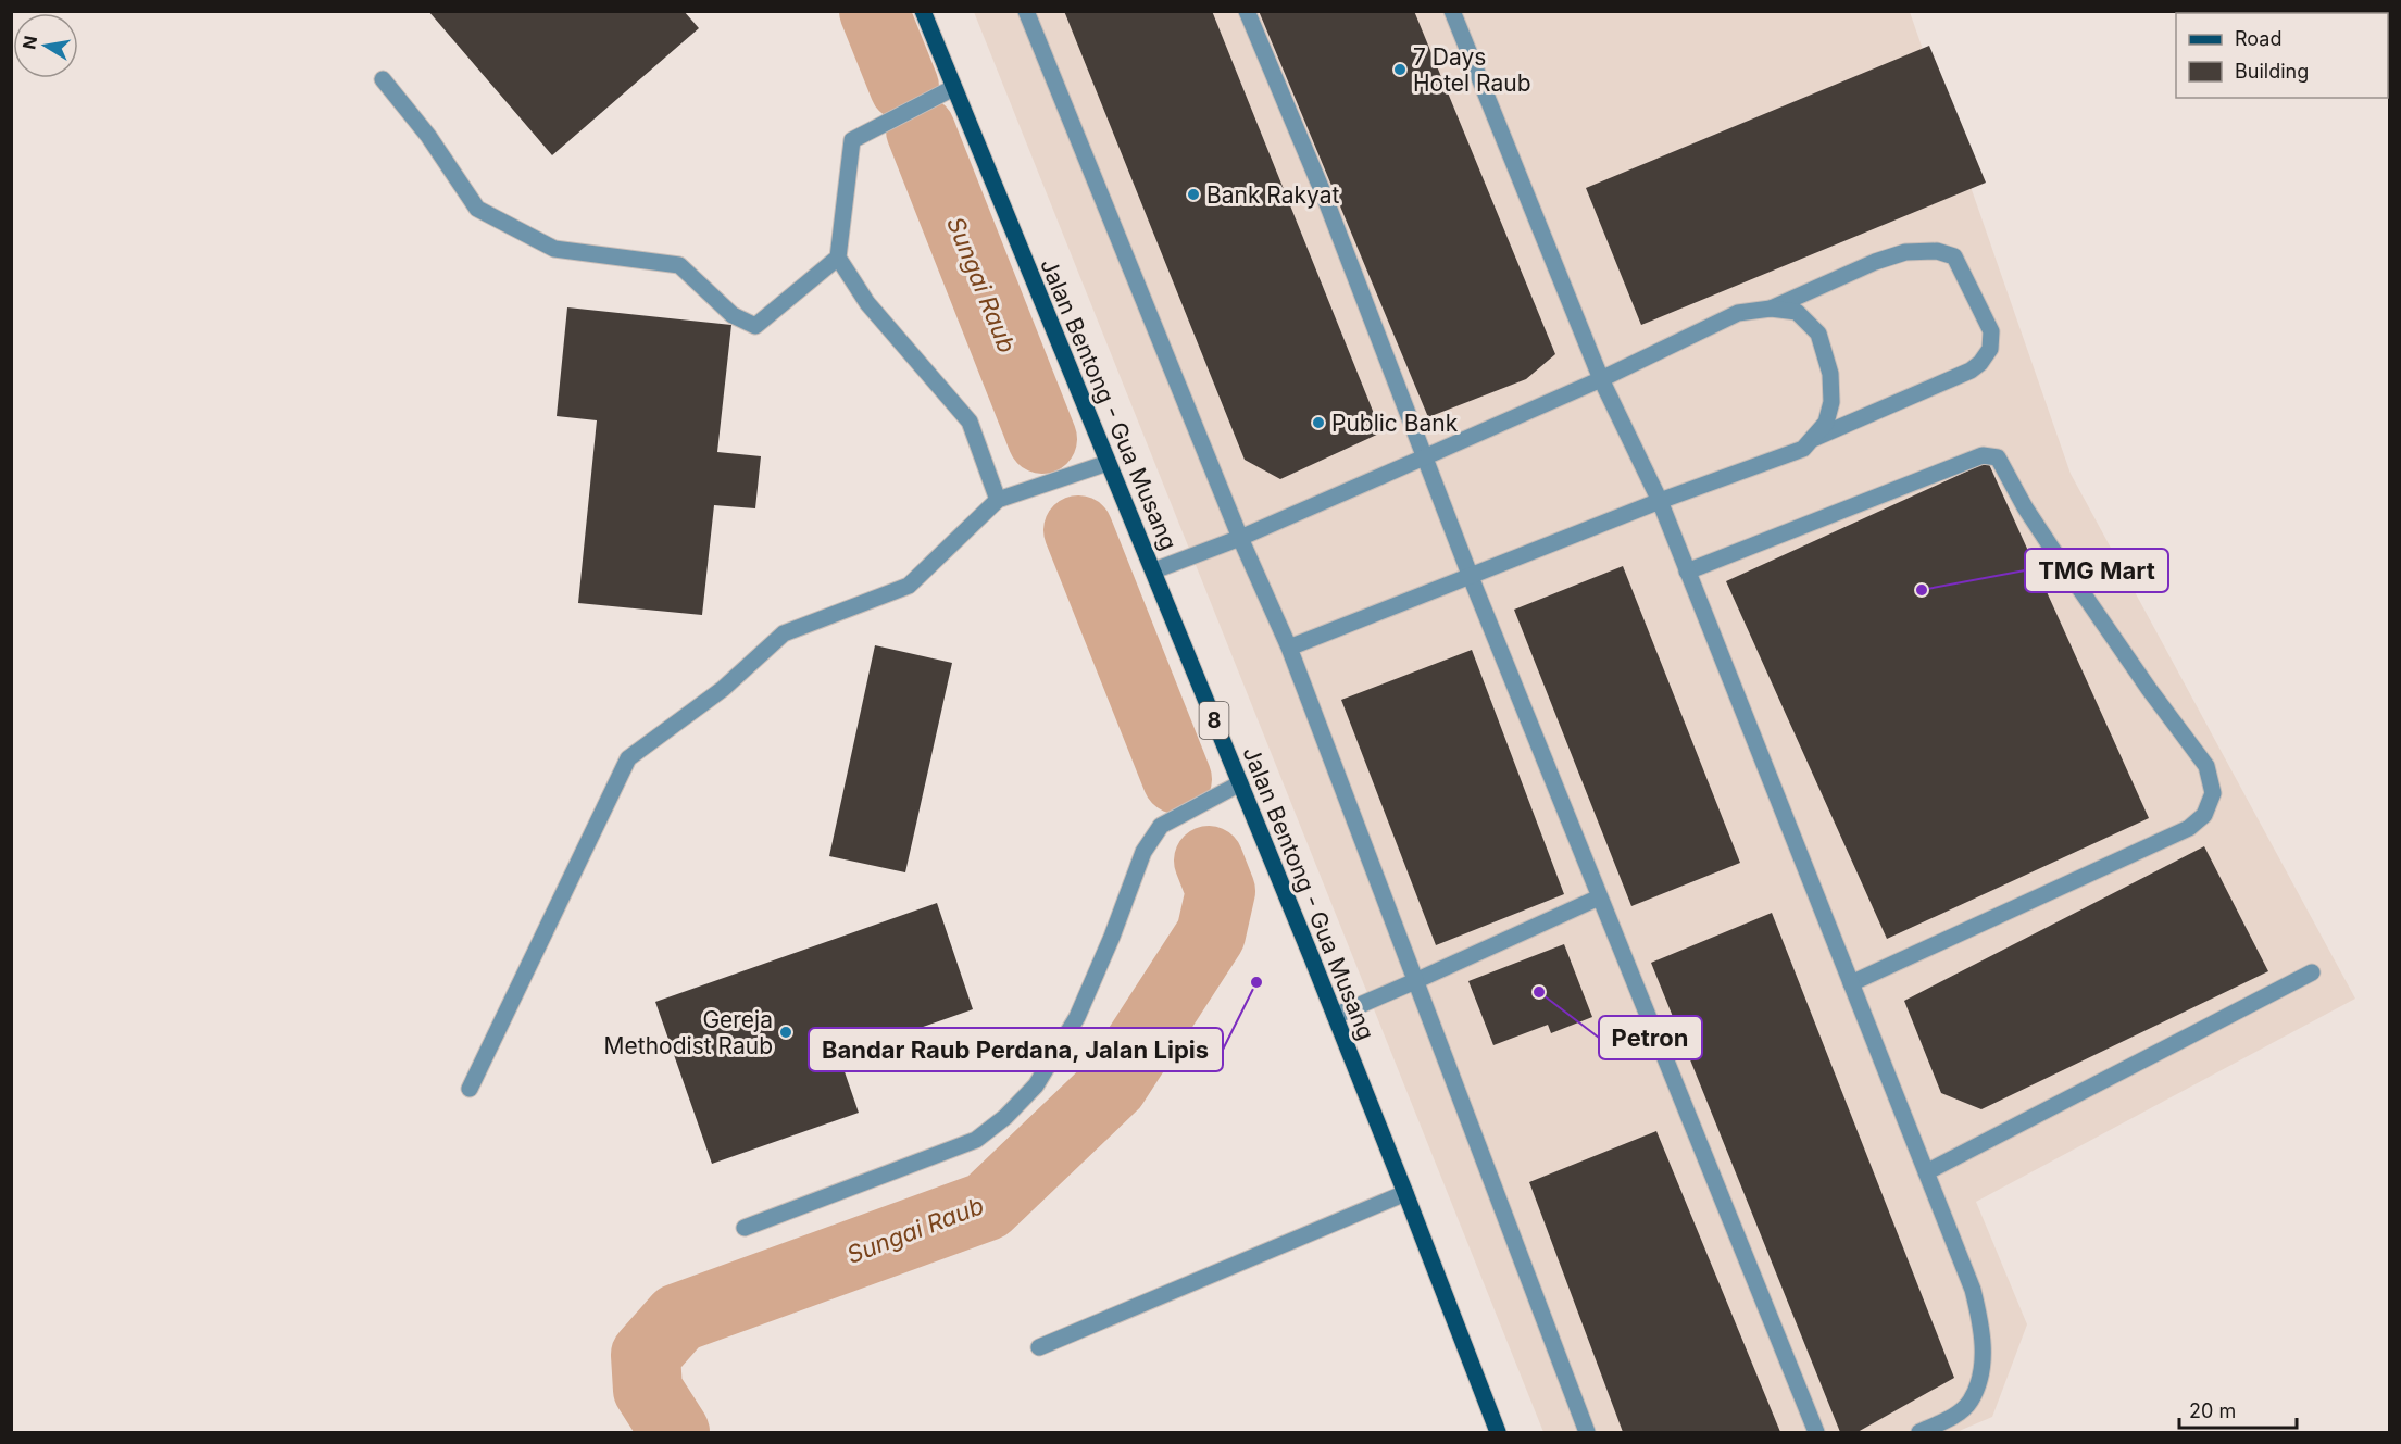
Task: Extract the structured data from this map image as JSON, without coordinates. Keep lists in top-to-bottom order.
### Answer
{
  "streets": {
    "main road": ["Jalan Bentong - Gua Musang", "8"]
  },
  "water": ["Sungai Raub"],
  "places": [
    "7 Days Hotel Raub",
    "Bank Rakyat",
    "Public Bank",
    "TMG Mart",
    "Bandar Raub Perdana, Jalan Lipis",
    "Petron",
    "Gereja Methodist Raub"
  ],
  "legend": ["Road", "Building"],
  "scale_bar": "20 m",
  "north": "left"
}
